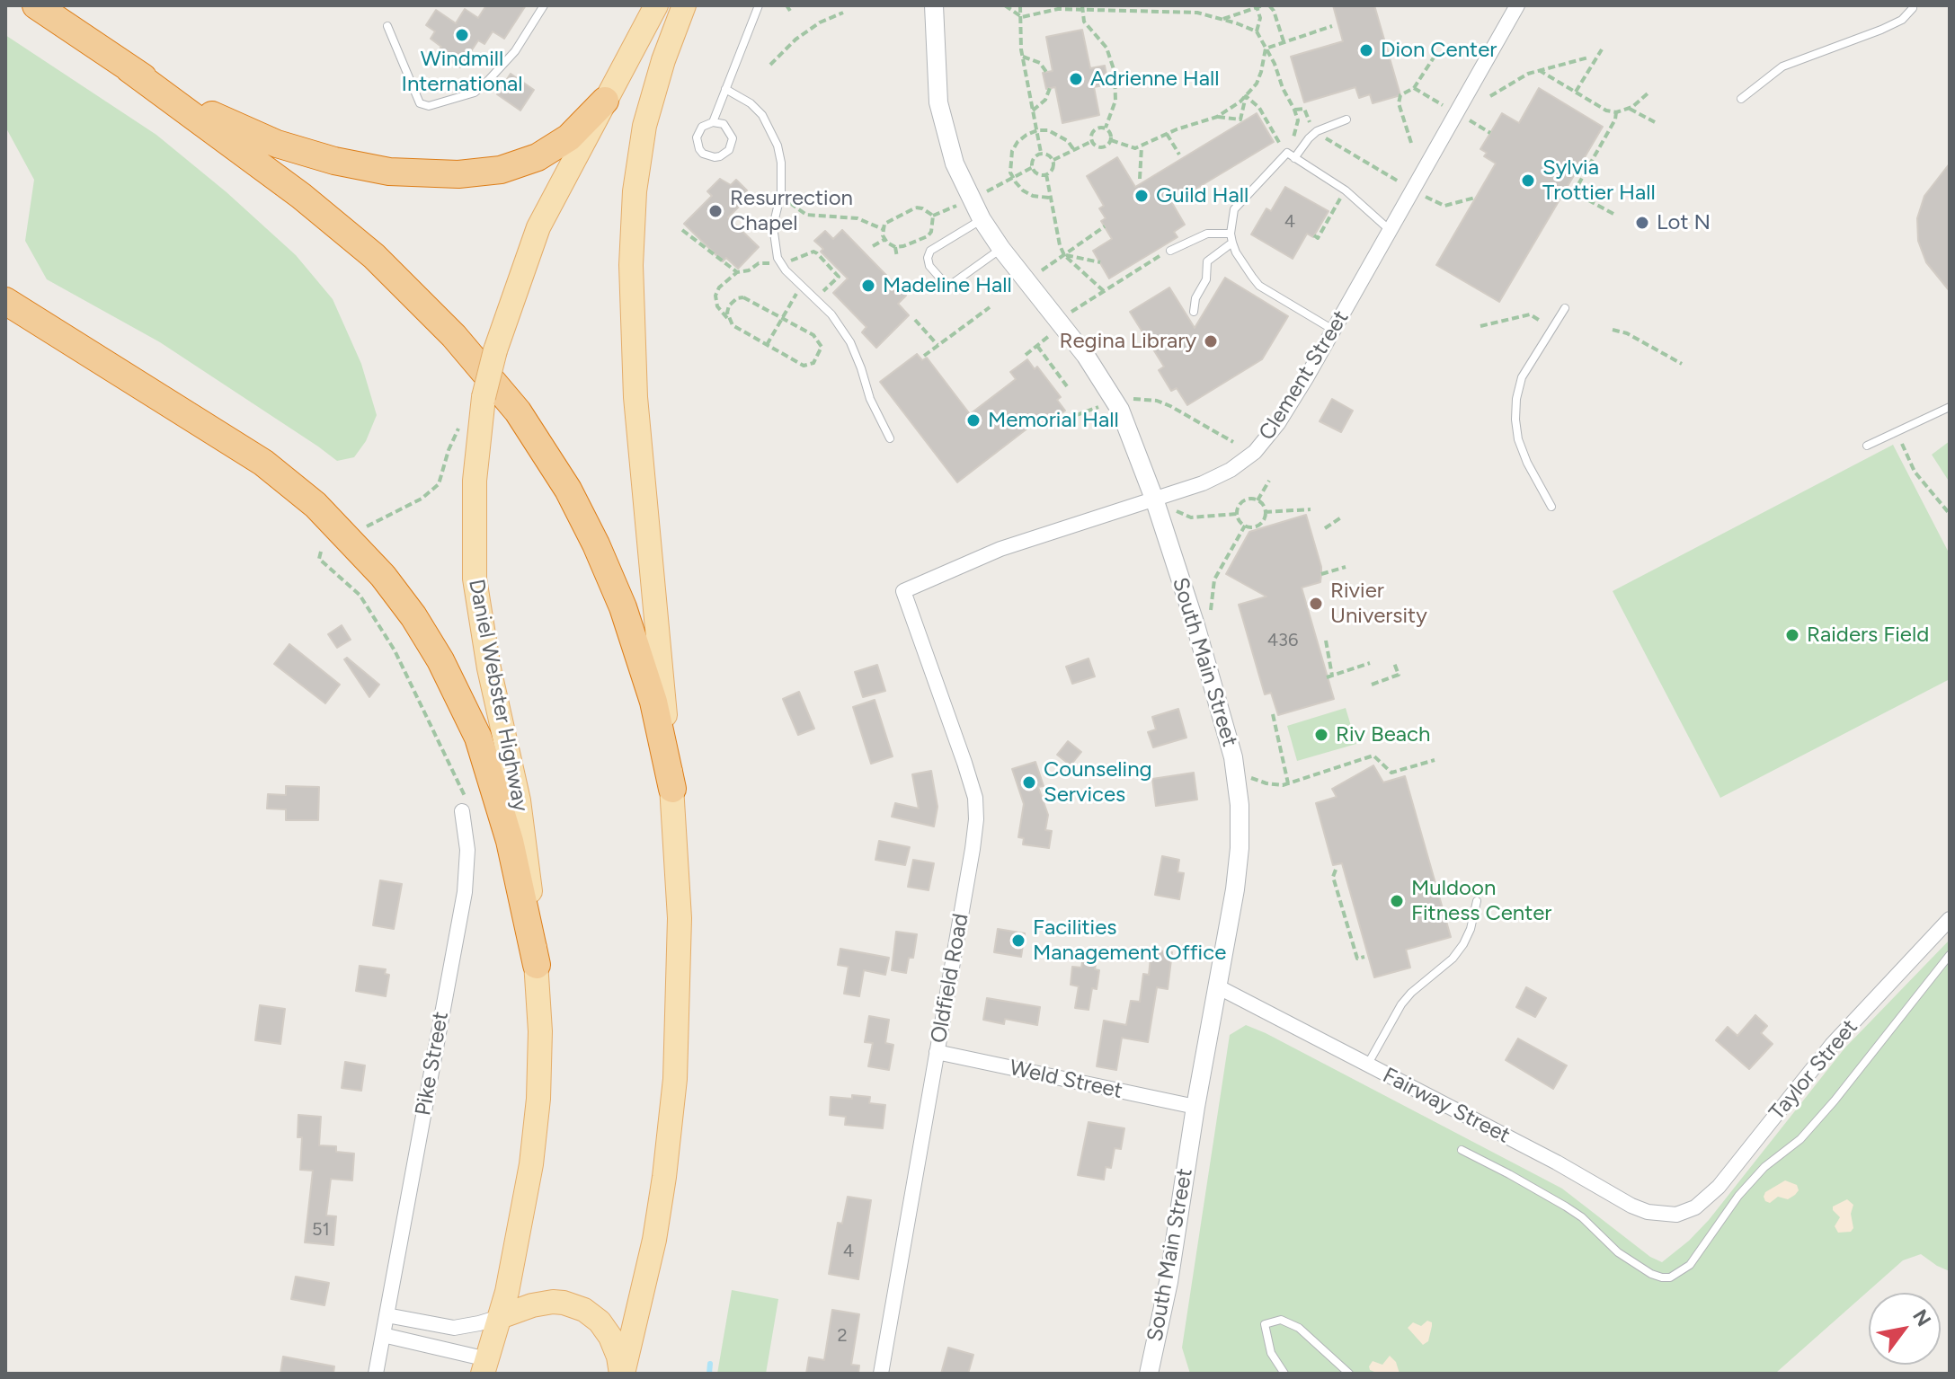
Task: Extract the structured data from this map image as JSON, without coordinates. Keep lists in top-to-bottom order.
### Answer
{
  "streets": {
    "main road": ["Daniel Webster Highway"],
    "street": [
      "Clement Street",
      "South Main Street",
      "Oldfield Road",
      "Pike Street",
      "Taylor Street",
      "Weld Street",
      "Fairway Street"
    ]
  },
  "crossings": [
    ["Clement Street", "South Main Street"],
    ["Clement Street", "Oldfield Road"],
    ["South Main Street", "Weld Street"],
    ["South Main Street", "Fairway Street"],
    ["Oldfield Road", "Weld Street"],
    ["Taylor Street", "Fairway Street"]
  ],
  "places": [
    "Windmill International",
    "Dion Center",
    "Adrienne Hall",
    "Sylvia Trottier Hall",
    "Guild Hall",
    "Resurrection Chapel",
    "Lot N",
    "Madeline Hall",
    "Regina Library",
    "Memorial Hall",
    "Rivier University",
    "Raiders Field",
    "Riv Beach",
    "Counseling Services",
    "Muldoon Fitness Center",
    "Facilities Management Office"
  ],
  "house_numbers": [
    "4",
    "436",
    "51",
    "4",
    "2"
  ],
  "north": "top right"
}
